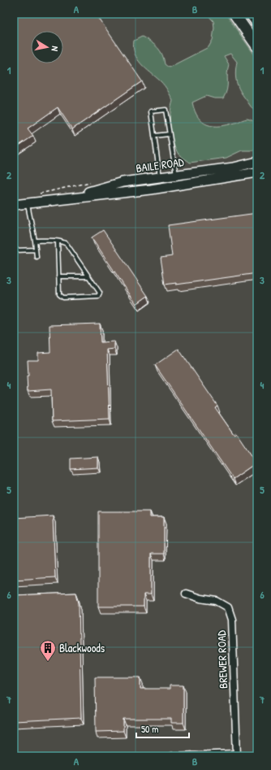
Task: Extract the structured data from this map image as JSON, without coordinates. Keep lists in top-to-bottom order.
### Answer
{
  "streets": {
    "street": ["BAILE ROAD", "BREWER ROAD"]
  },
  "places": {
    "building": ["Blackwoods"]
  },
  "scale_bar": "50 m",
  "north": "right",
  "grid": {
    "columns": ["A", "B"],
    "rows": [
      "1",
      "2",
      "3",
      "4",
      "5",
      "6",
      "7"
    ]
  }
}
